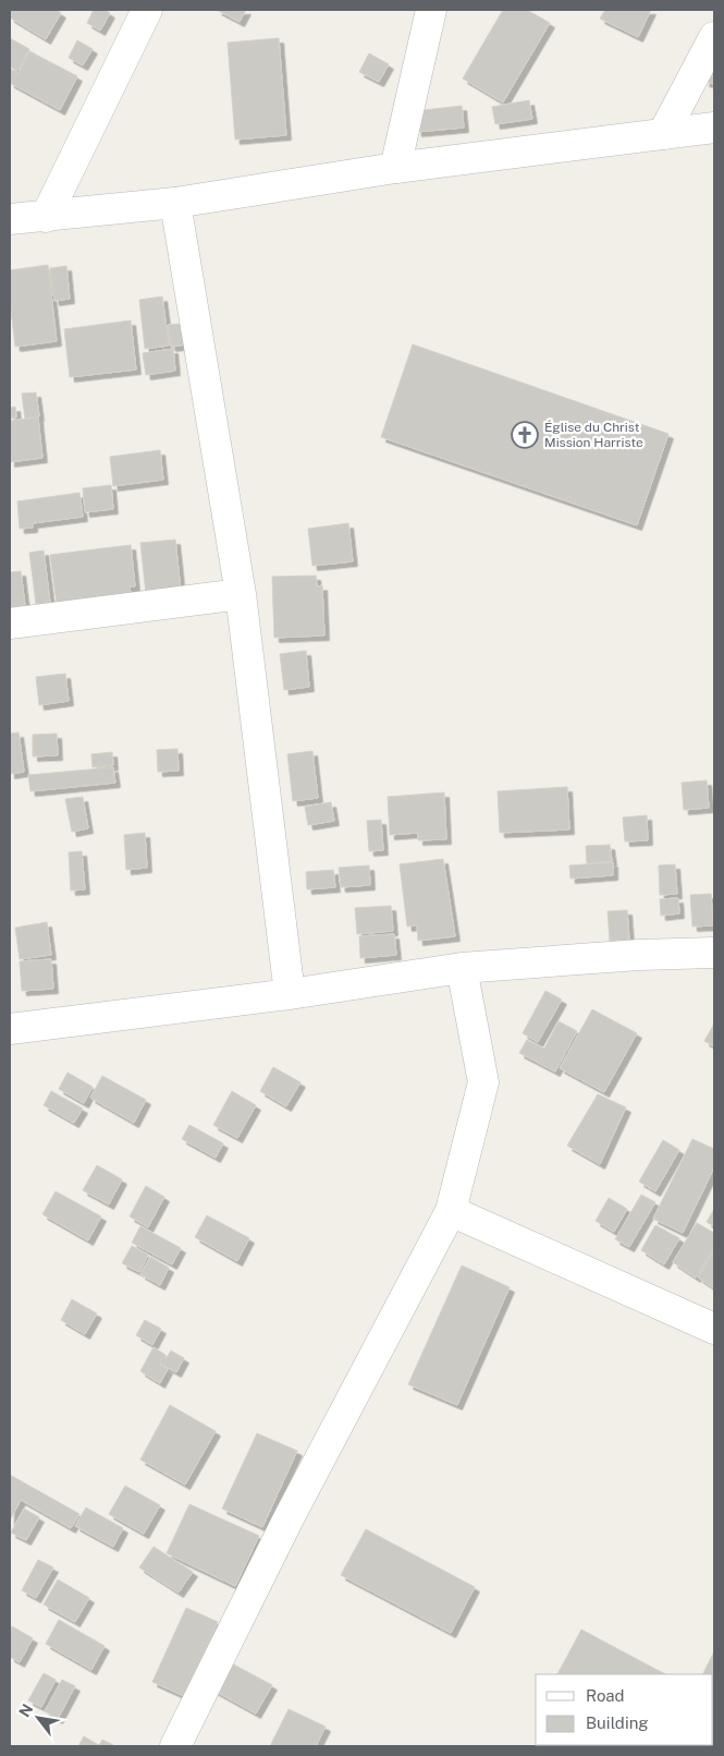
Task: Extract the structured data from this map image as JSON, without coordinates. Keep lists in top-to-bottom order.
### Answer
{
  "places": {
    "church": ["Église du Christ Mission Harriste"]
  },
  "legend": ["Road", "Building"],
  "north": "top left"
}
